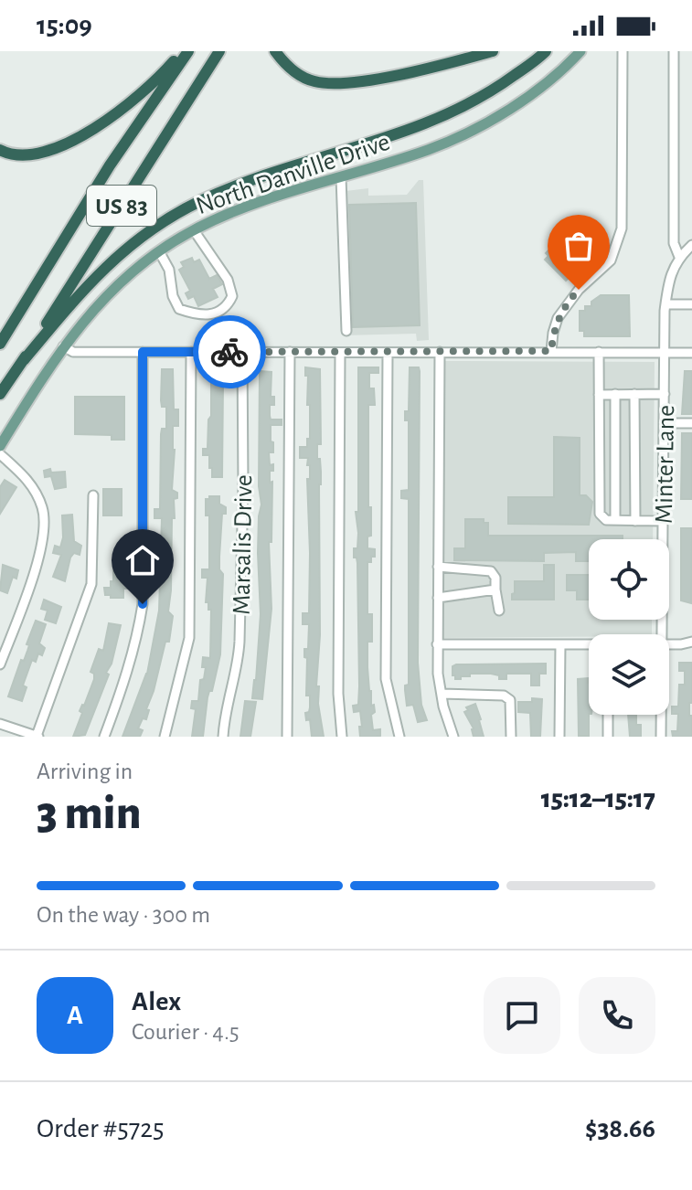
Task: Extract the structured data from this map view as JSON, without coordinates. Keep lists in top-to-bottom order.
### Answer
{
  "streets": {
    "highway": ["US 83"],
    "main road": ["North Danville Drive"],
    "street": ["Minter Lane", "Marsalis Drive"]
  },
  "page": {
    "status": "15:09",
    "heading": ["3 min", "Arriving in", "15:12–15:17"],
    "panel": [
      "Alex",
      "Courier · 4.5",
      "Order #5725",
      "$38.66"
    ],
    "bar": "On the way · 300 m",
    "round": "A"
  }
}
